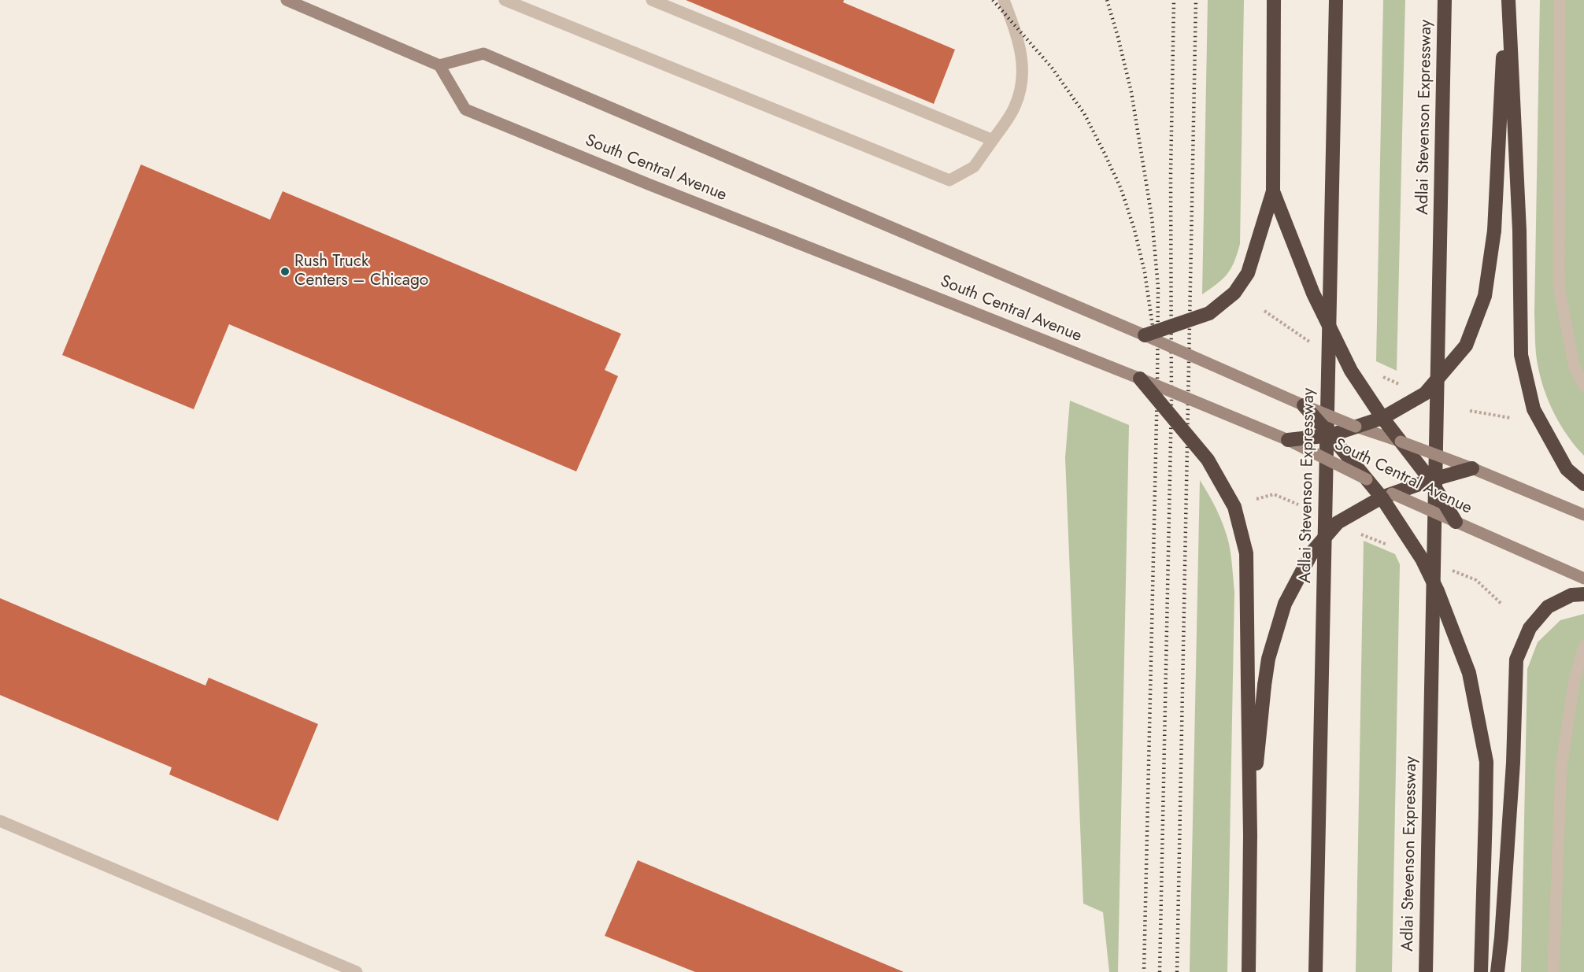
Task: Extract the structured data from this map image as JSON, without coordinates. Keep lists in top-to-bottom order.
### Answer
{
  "streets": {
    "highway": ["Adlai Stevenson Expressway"],
    "main road": ["South Central Avenue"]
  },
  "places": ["Rush Truck Centers – Chicago"]
}
